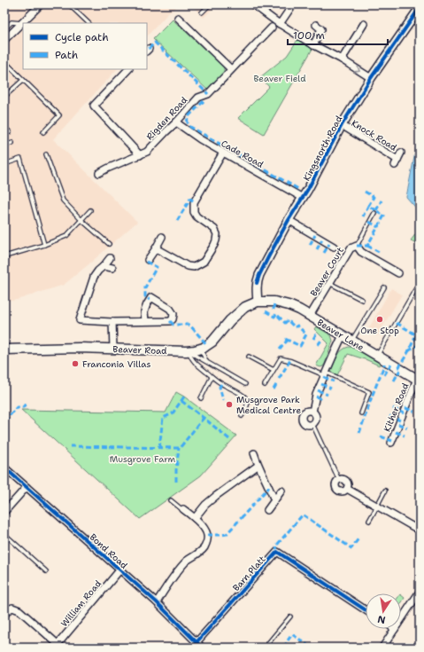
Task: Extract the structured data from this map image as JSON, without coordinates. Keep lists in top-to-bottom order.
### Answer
{
  "streets": {
    "main road": ["Beaver Lane", "Beaver Road"],
    "street": [
      "Rigden Road",
      "Knock Road",
      "Kingsnorth Road",
      "Cade Road",
      "Beaver Court",
      "Kither Road",
      "Bond Road",
      "Barn Platt",
      "William Road"
    ]
  },
  "crossings": [
    ["Rigden Road", "Cade Road"],
    ["Knock Road", "Kingsnorth Road"],
    ["Kingsnorth Road", "Cade Road"],
    ["Kingsnorth Road", "Beaver Lane"],
    ["Beaver Court", "Beaver Lane"],
    ["Beaver Lane", "Kither Road"],
    ["Bond Road", "Barn Platt"],
    ["Bond Road", "William Road"]
  ],
  "parks": ["Beaver Field", "Musgrove Farm"],
  "places": ["One Stop", "Franconia Villas", "Musgrove Park Medical Centre"],
  "legend": ["Cycle path", "Path"],
  "scale_bar": "100 m",
  "north": "bottom"
}
